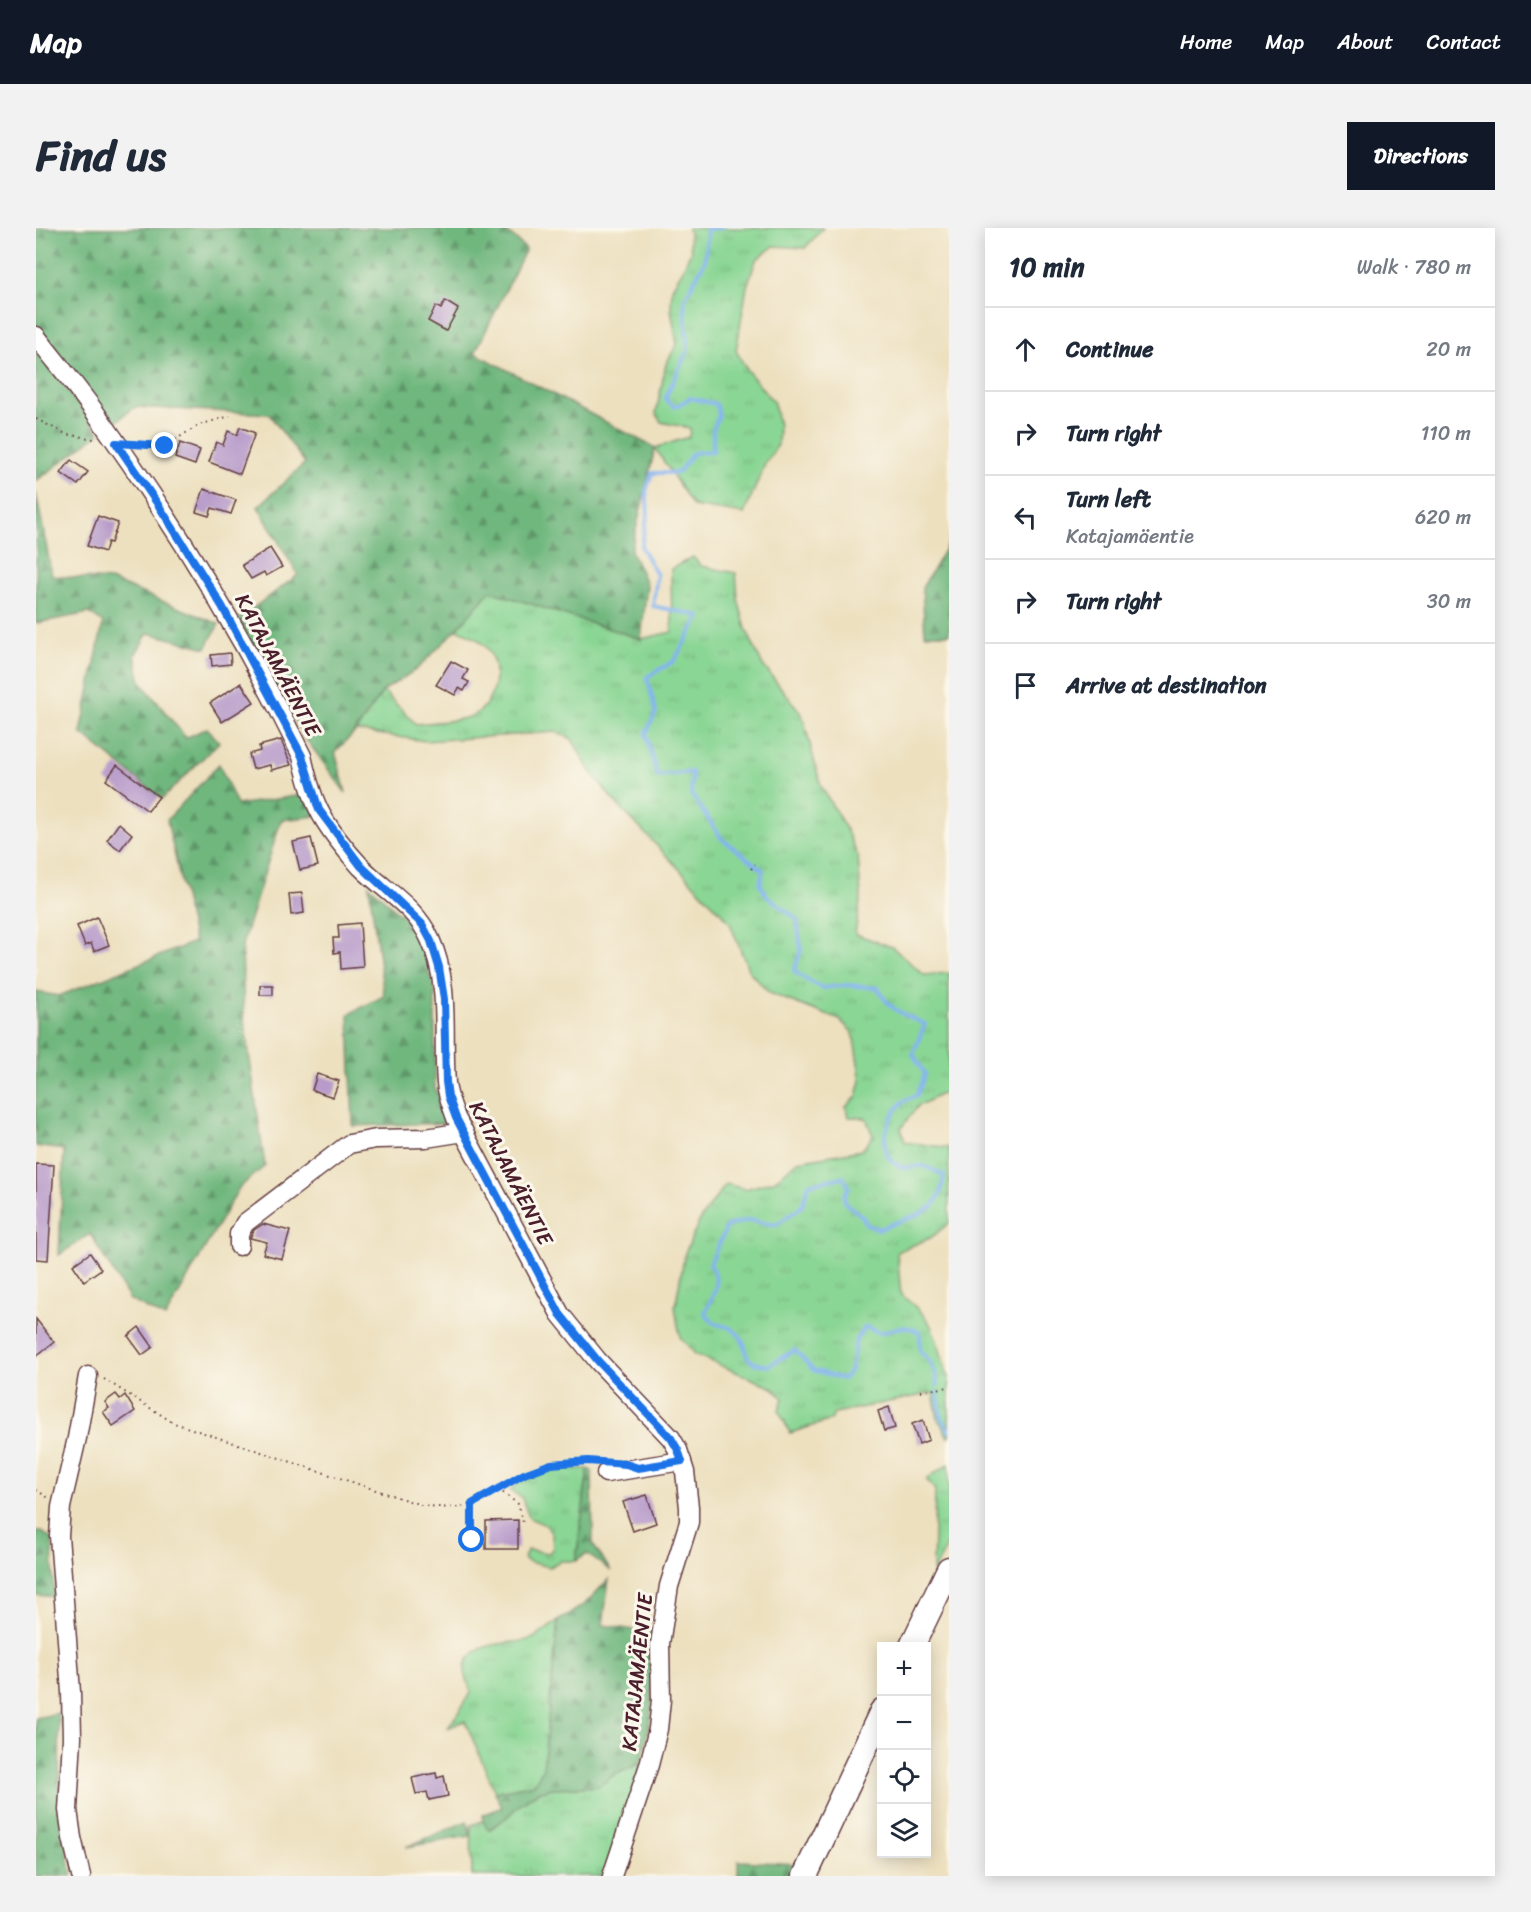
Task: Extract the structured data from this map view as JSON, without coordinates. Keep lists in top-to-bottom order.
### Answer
{
  "streets": {
    "street": ["KATAJAMÄENTIE"]
  },
  "page": {
    "header": "Map",
    "nav": [
      "Home",
      "Map",
      "About",
      "Contact"
    ],
    "title": "Find us",
    "buttons": "Directions",
    "heading": ["10 min", "Walk · 780 m"],
    "list": [
      ["Continue", "20 m"],
      ["Turn right", "110 m"],
      ["Turn left", "Katajamäentie", "620 m"],
      ["Turn right", "30 m"],
      "Arrive at destination"
    ],
    "map_buttons": ["+", "−"]
  }
}
